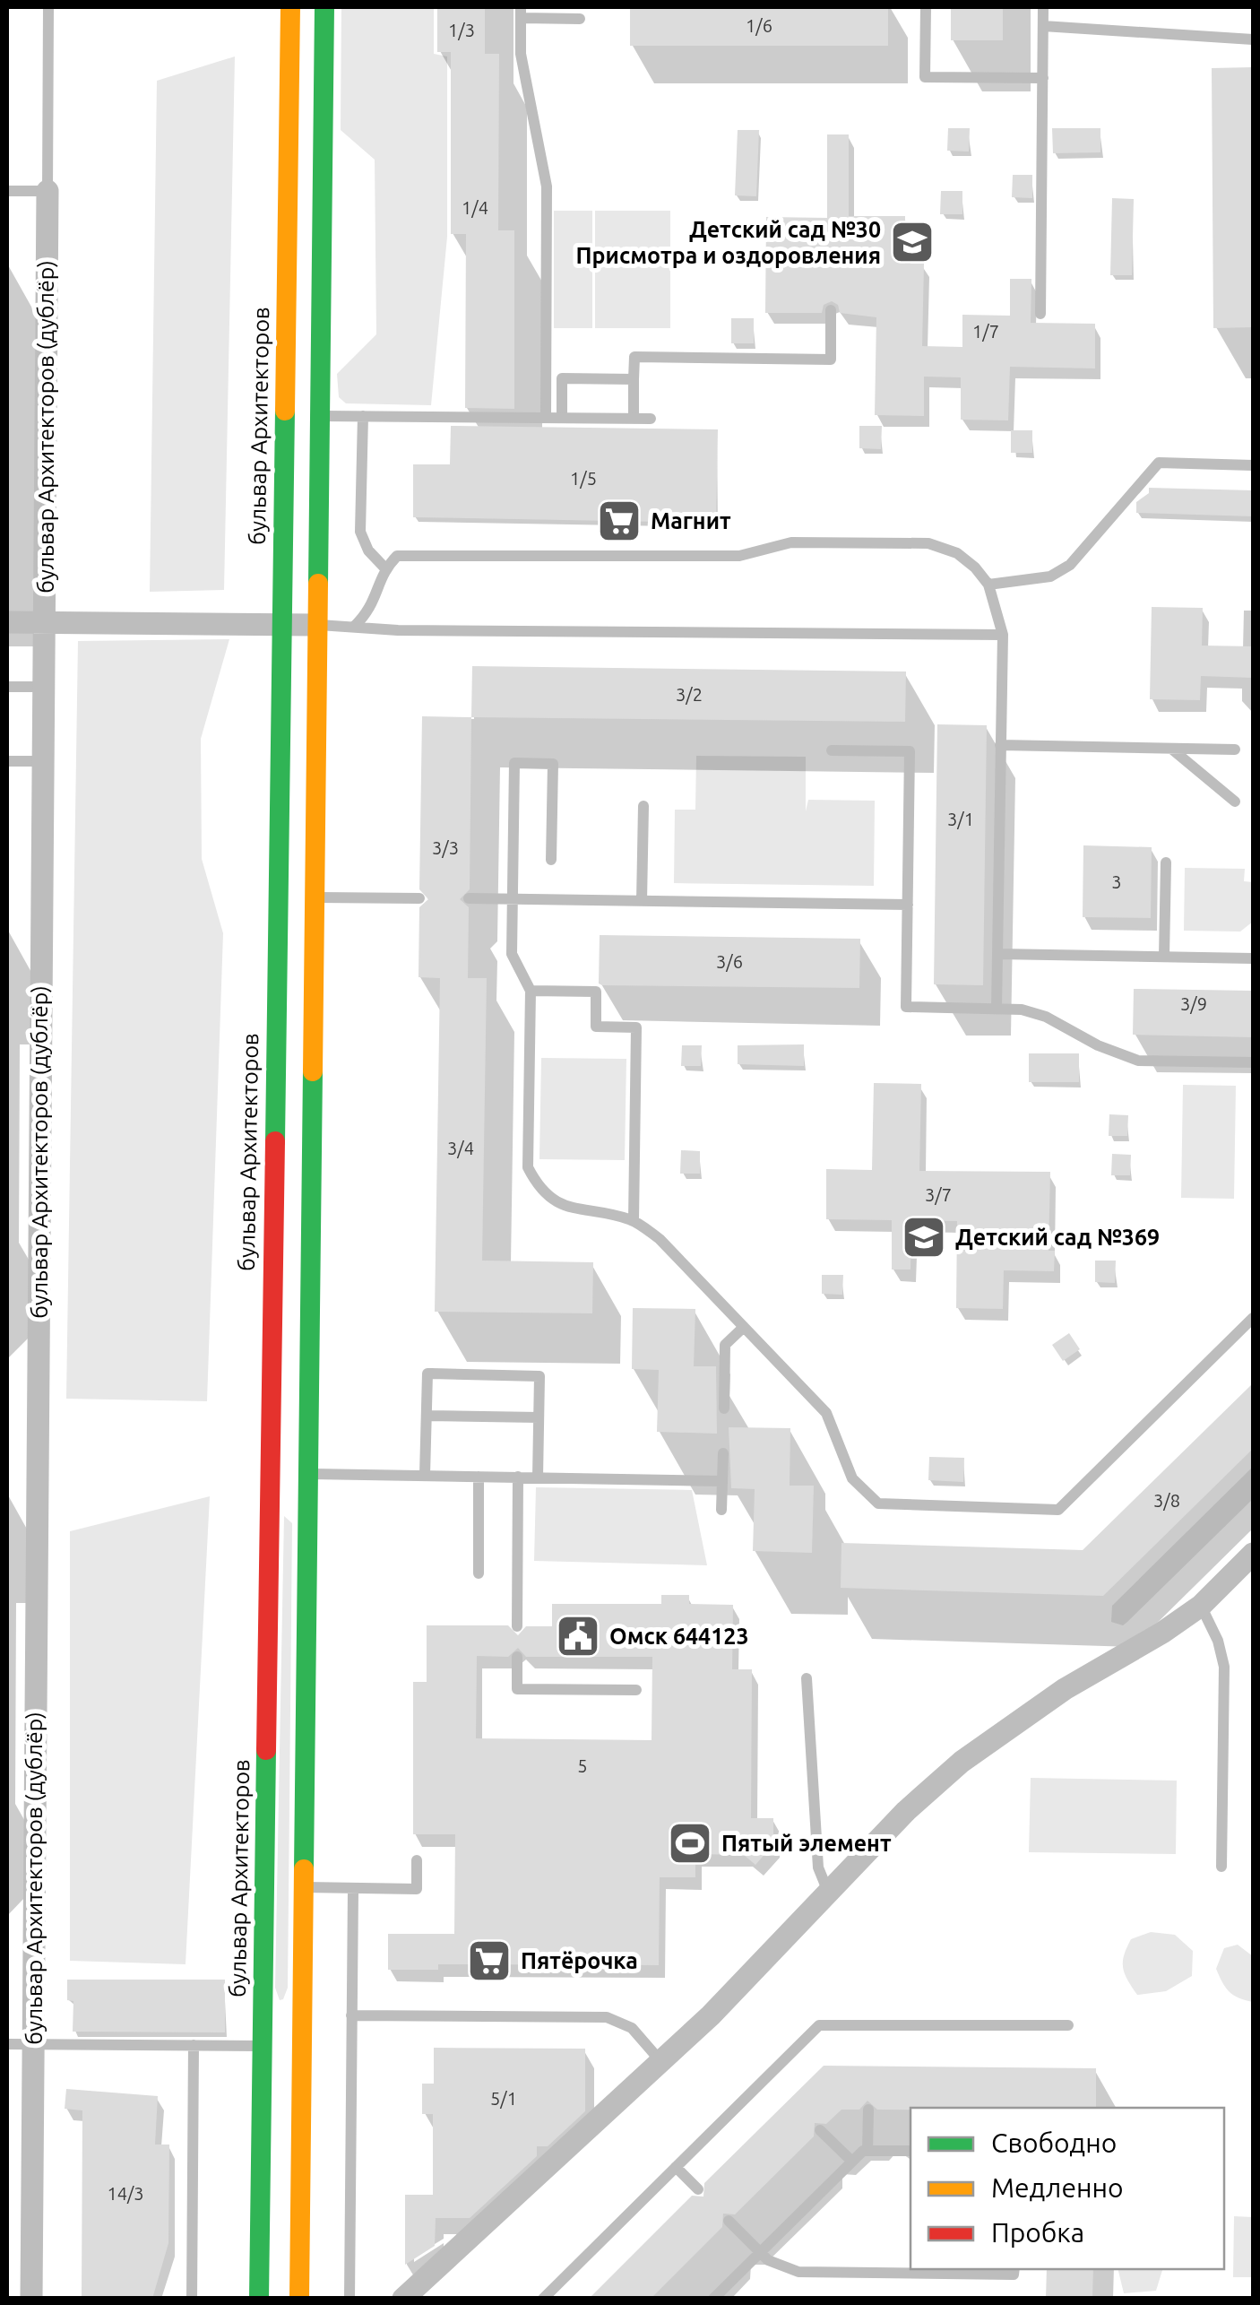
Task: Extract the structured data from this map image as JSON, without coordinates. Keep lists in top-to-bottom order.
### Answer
{
  "streets": {
    "main road": ["бульвар Архитекторов"],
    "street": ["бульвар Архитекторов (дублёр)"]
  },
  "places": {
    "school or university": ["Детский сад №30 Присмотра и оздоровления", "Детский сад №369"],
    "supermarket": ["Магнит", "Пятёрочка"],
    "public building": ["Омск 644123"],
    "sports": ["Пятый элемент"]
  },
  "house_numbers": [
    "1/6",
    "1/3",
    "1/4",
    "1/7",
    "1/5",
    "3/2",
    "3/1",
    "3/3",
    "3",
    "3/6",
    "3/9",
    "3/4",
    "3/7",
    "3/8",
    "5",
    "5/1",
    "14/3"
  ],
  "legend": ["Свободно", "Медленно", "Пробка"]
}
